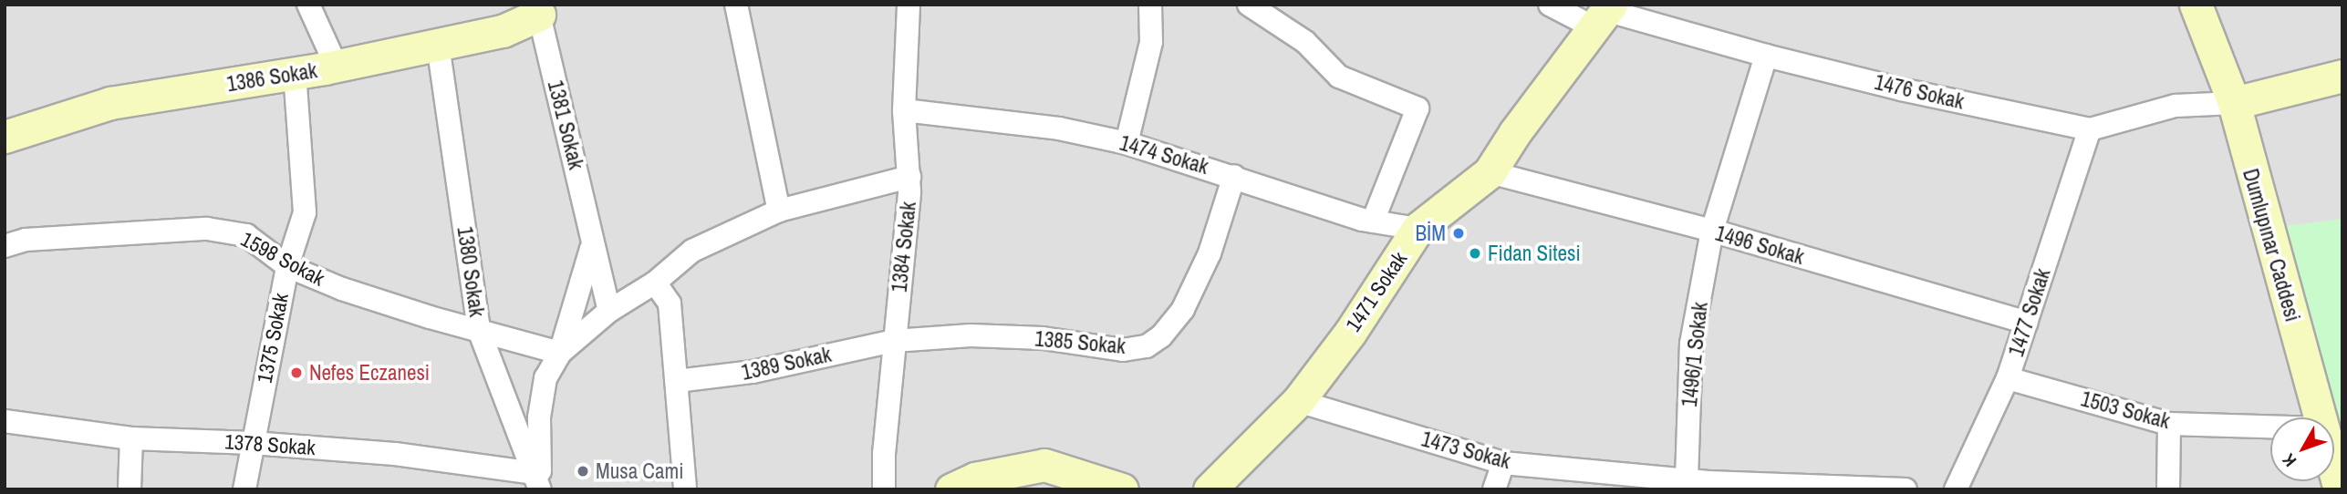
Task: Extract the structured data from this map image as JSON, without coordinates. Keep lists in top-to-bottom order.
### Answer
{
  "streets": {
    "street": [
      "1386 Sokak",
      "1476 Sokak",
      "1381 Sokak",
      "1474 Sokak",
      "1496 Sokak",
      "Dumlupınar Caddesi",
      "1384 Sokak",
      "1598 Sokak",
      "1380 Sokak",
      "1471 Sokak",
      "1477 Sokak",
      "1375 Sokak",
      "1385 Sokak",
      "1496/1 Sokak",
      "1389 Sokak",
      "1503 Sokak",
      "1378 Sokak",
      "1473 Sokak"
    ]
  },
  "crossings": [
    ["1386 Sokak", "1381 Sokak"],
    ["1386 Sokak", "1380 Sokak"],
    ["1386 Sokak", "1375 Sokak"],
    ["1476 Sokak", "Dumlupınar Caddesi"],
    ["1476 Sokak", "1471 Sokak"],
    ["1476 Sokak", "1477 Sokak"],
    ["1476 Sokak", "1496/1 Sokak"],
    ["1381 Sokak", "1598 Sokak"],
    ["1474 Sokak", "1384 Sokak"],
    ["1474 Sokak", "1471 Sokak"],
    ["1474 Sokak", "1385 Sokak"],
    ["1496 Sokak", "1471 Sokak"],
    ["1496 Sokak", "1477 Sokak"],
    ["1496 Sokak", "1496/1 Sokak"],
    ["1384 Sokak", "1385 Sokak"],
    ["1384 Sokak", "1389 Sokak"],
    ["1598 Sokak", "1380 Sokak"],
    ["1598 Sokak", "1375 Sokak"],
    ["1380 Sokak", "1378 Sokak"],
    ["1471 Sokak", "1473 Sokak"],
    ["1477 Sokak", "1503 Sokak"],
    ["1375 Sokak", "1378 Sokak"],
    ["1385 Sokak", "1389 Sokak"],
    ["1496/1 Sokak", "1473 Sokak"]
  ],
  "places": [
    "BİM",
    "Fidan Sitesi",
    "Nefes Eczanesi",
    "Musa Cami"
  ],
  "north": "bottom left"
}
